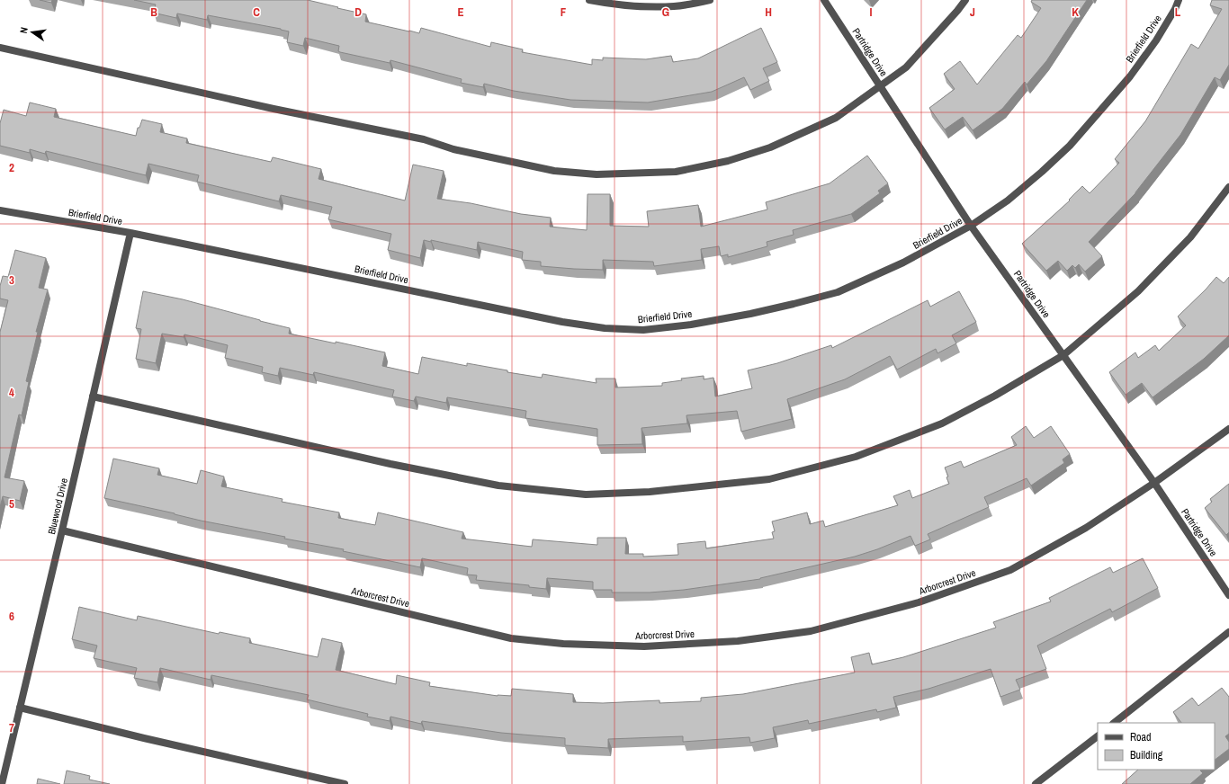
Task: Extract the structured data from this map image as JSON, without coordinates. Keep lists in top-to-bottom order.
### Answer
{
  "streets": {
    "street": [
      "Brierfield Drive",
      "Partridge Drive",
      "Bluewood Drive",
      "Arborcrest Drive"
    ]
  },
  "crossings": [
    ["Brierfield Drive", "Partridge Drive"],
    ["Brierfield Drive", "Bluewood Drive"],
    ["Partridge Drive", "Arborcrest Drive"],
    ["Bluewood Drive", "Arborcrest Drive"]
  ],
  "legend": ["Road", "Building"],
  "north": "left",
  "grid": {
    "columns": [
      "B",
      "C",
      "D",
      "E",
      "F",
      "G",
      "H",
      "I",
      "J",
      "K",
      "L"
    ],
    "rows": [
      "2",
      "3",
      "4",
      "5",
      "6",
      "7"
    ]
  }
}
